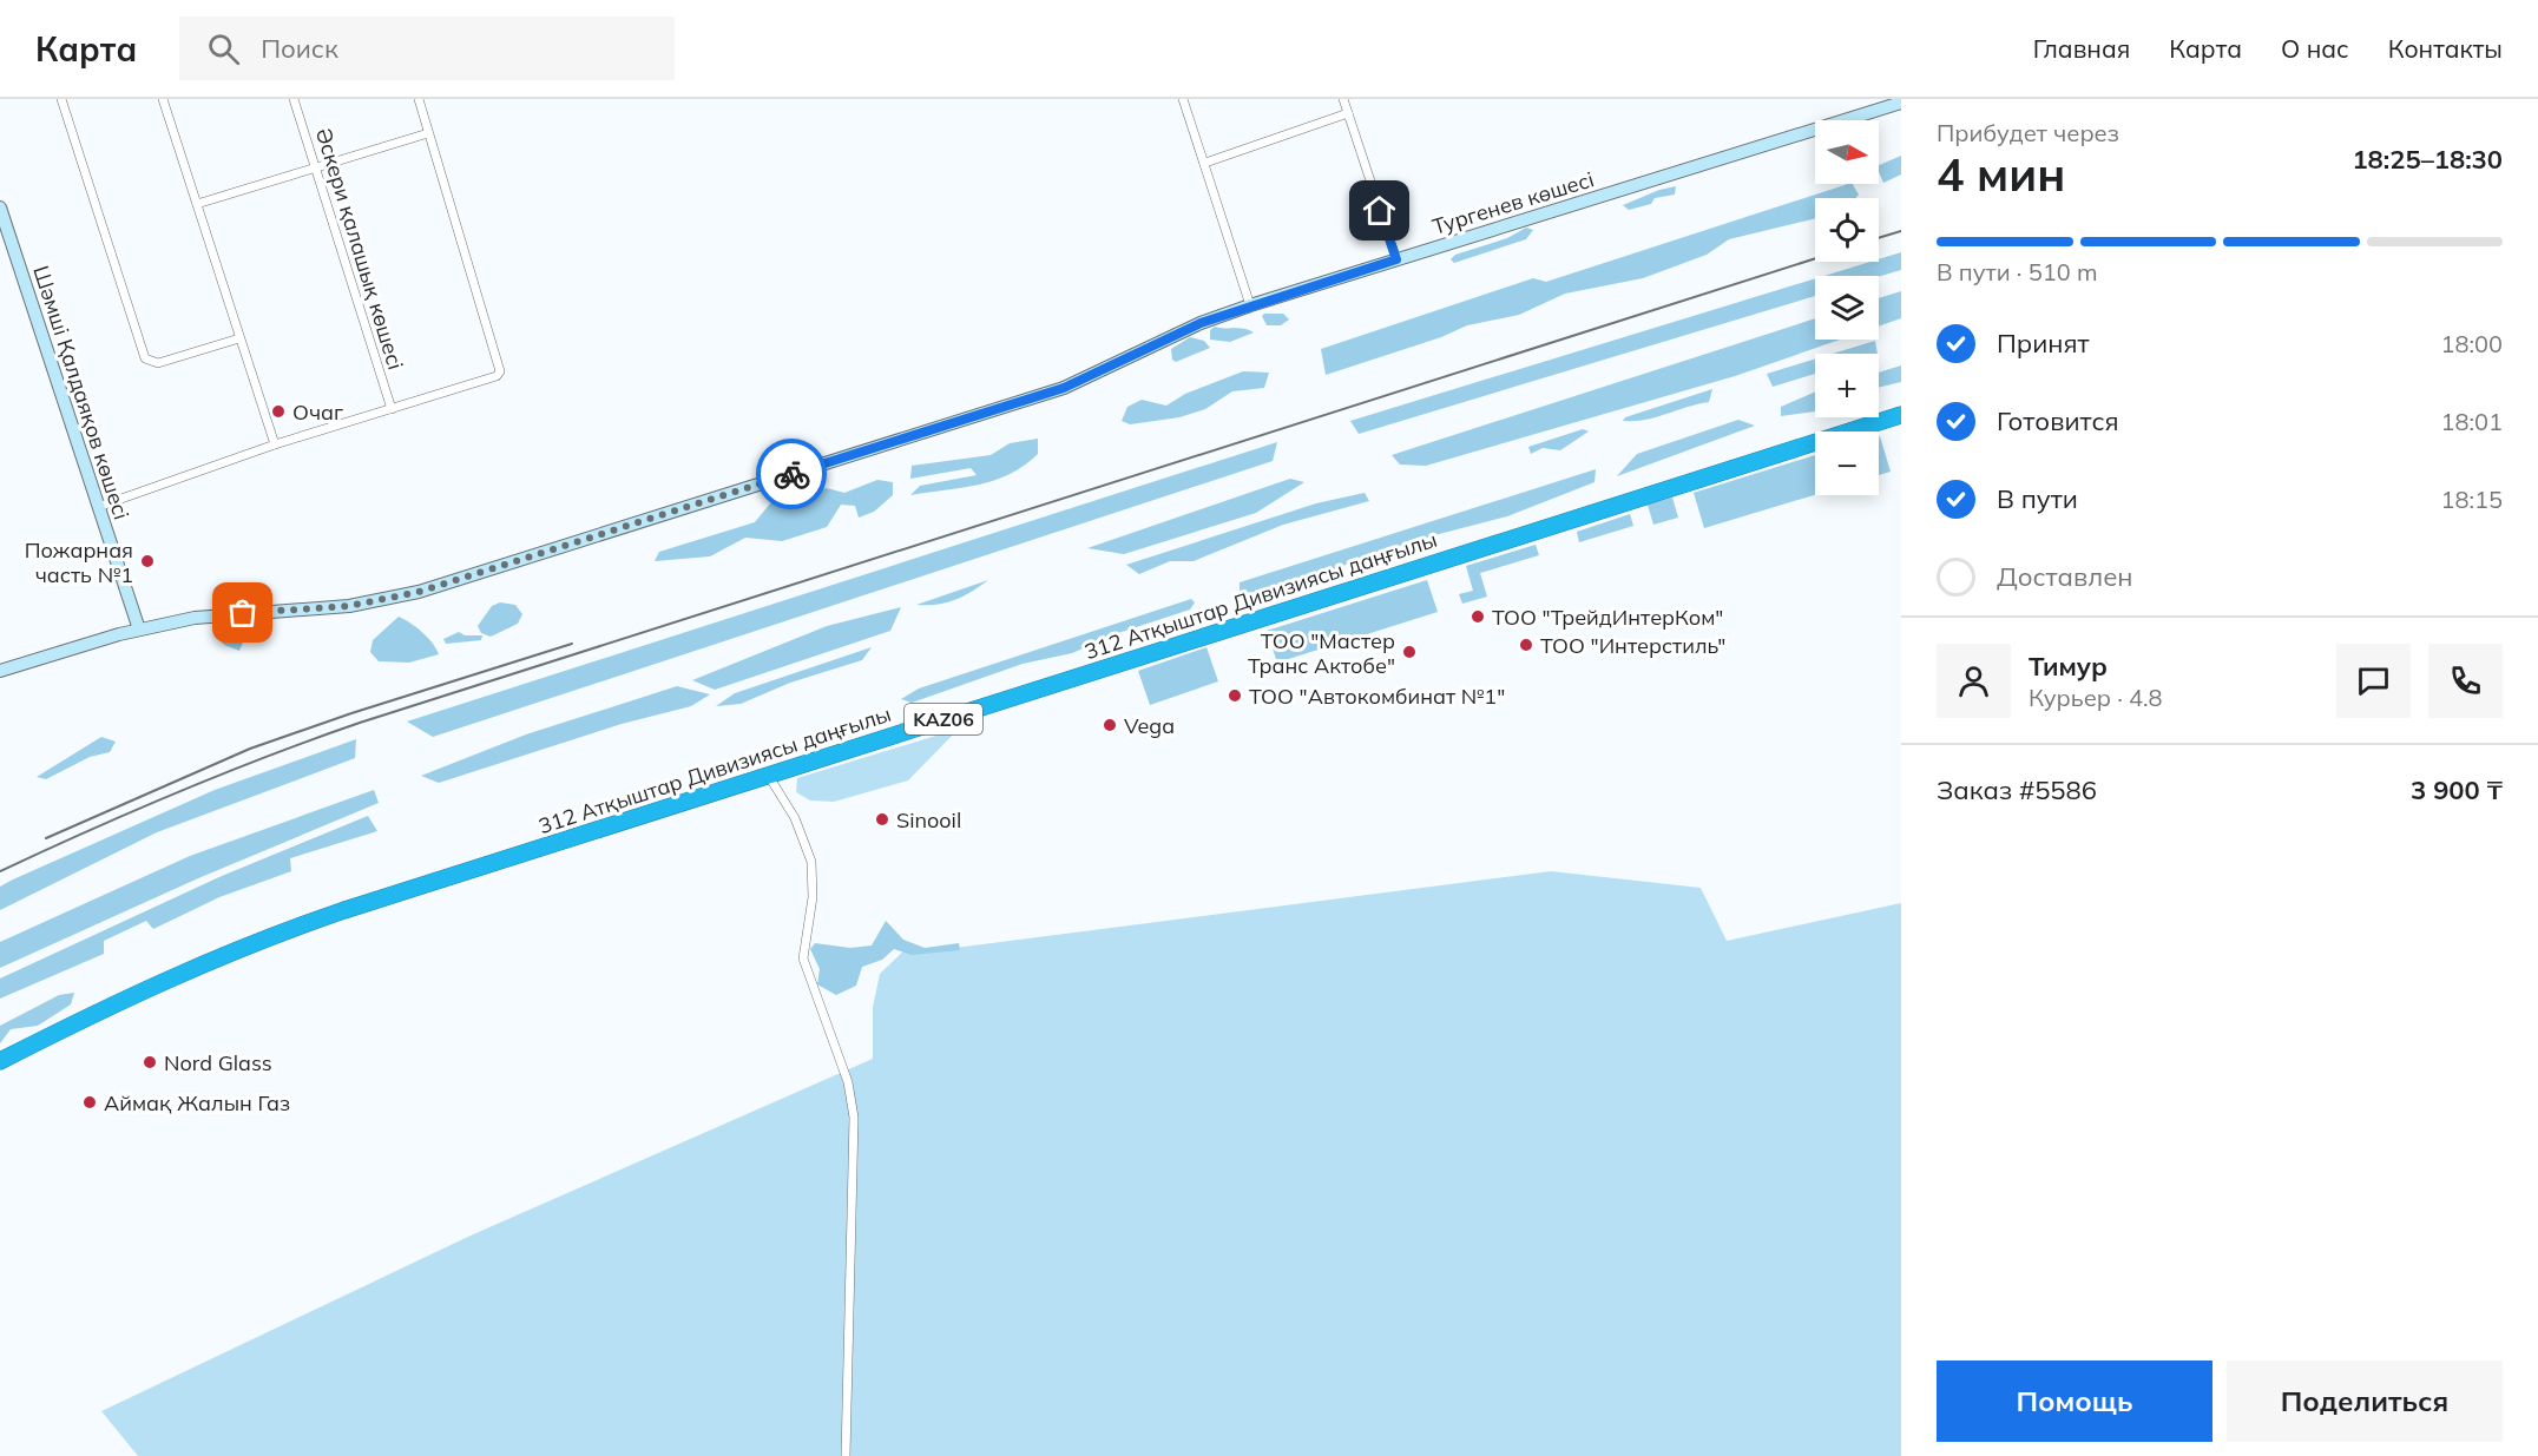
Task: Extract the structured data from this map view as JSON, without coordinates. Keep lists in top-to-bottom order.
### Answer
{
  "streets": {
    "highway": ["312 Атқыштар Дивизиясы даңғылы", "KАZ06"],
    "main road": ["Тургенев көшесі", "Шәмші Қалдаяқов көшесі"],
    "street": ["Әскери қалашық көшесі"]
  },
  "crossings": [
    ["Тургенев көшесі", "Шәмші Қалдаяқов көшесі"]
  ],
  "places": [
    "Очаг",
    "Пожарная часть №1",
    "ТОО \"ТрейдИнтерКом\"",
    "ТОО \"Интерстиль\"",
    "ТОО \"Мастер Транс Актобе\"",
    "ТОО \"Автокомбинат №1\"",
    "Vega",
    "Sinooil",
    "Nord Glass",
    "Аймақ Жалын Газ"
  ],
  "north": "right",
  "page": {
    "header": "Карта",
    "search": "Поиск",
    "nav": [
      "Главная",
      "Карта",
      "О нас",
      "Контакты"
    ],
    "heading": ["4 мин", "Прибудет через", "18:25–18:30"],
    "panel": [
      "Тимур",
      "Курьер · 4.8",
      "Заказ #5586",
      "3 900 ₸"
    ],
    "map_buttons": ["+", "−"],
    "bar": "В пути · 510 m",
    "list": [
      ["Принят", "18:00"],
      ["Готовится", "18:01"],
      ["В пути", "18:15"],
      "Доставлен"
    ],
    "buttons": ["Помощь", "Поделиться"]
  }
}
